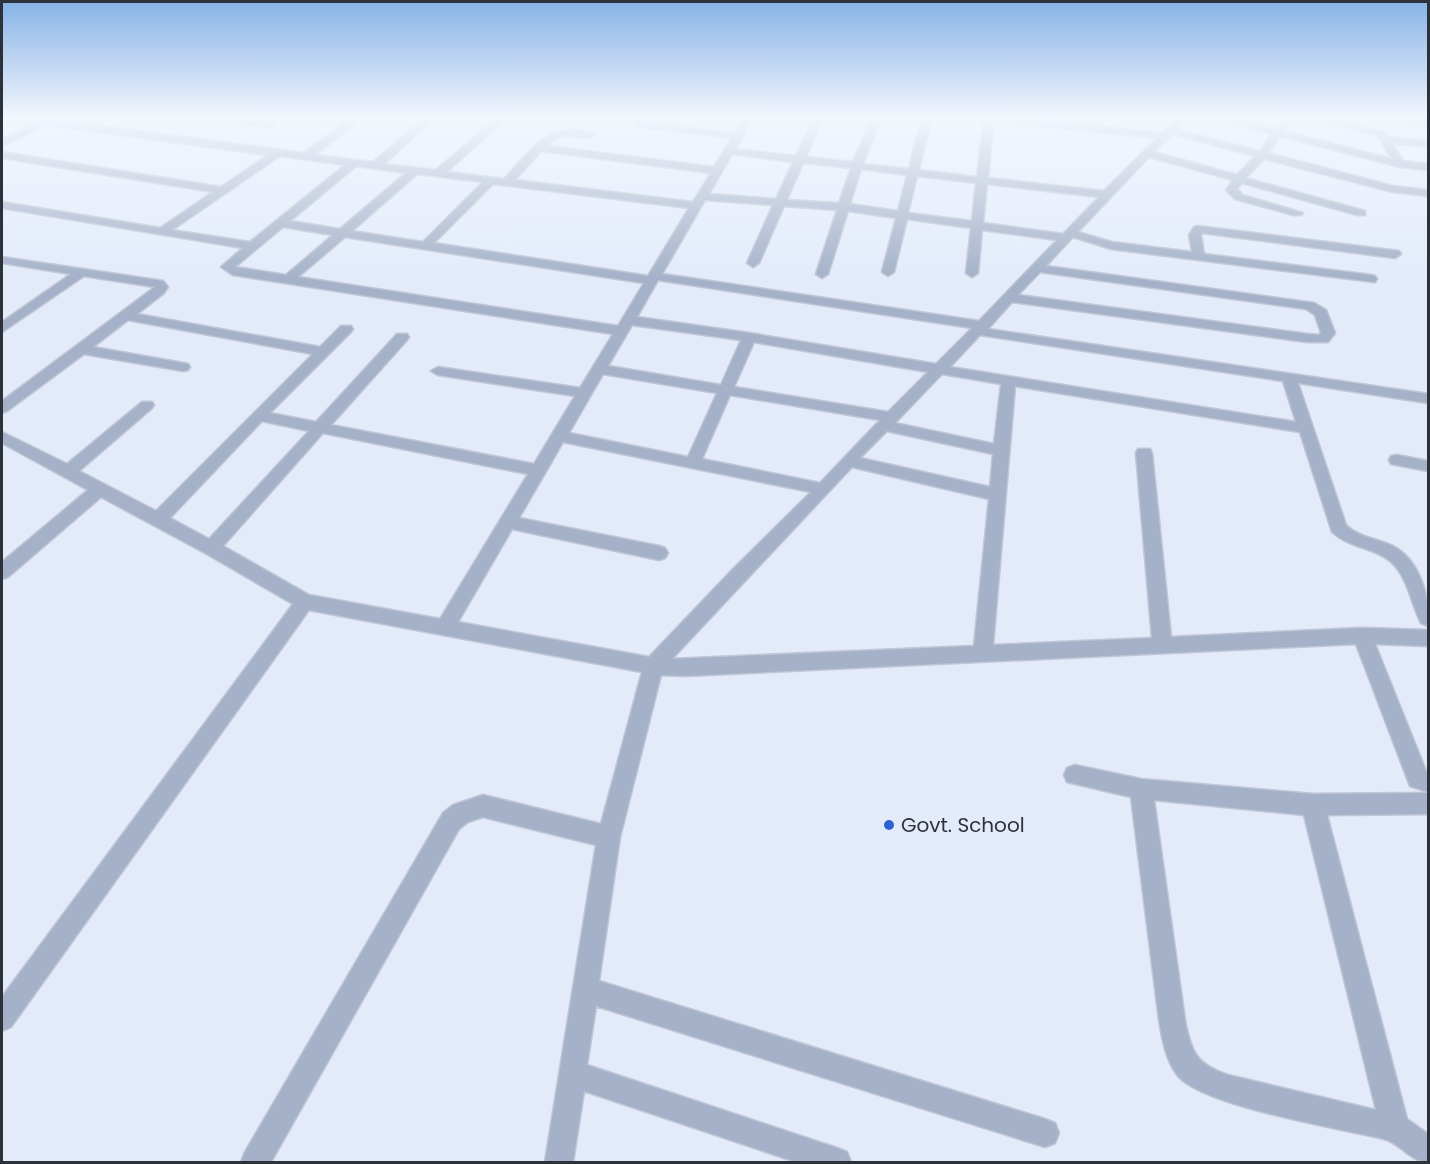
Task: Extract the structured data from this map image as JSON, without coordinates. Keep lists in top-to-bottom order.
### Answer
{
  "places": ["Govt. School"]
}
